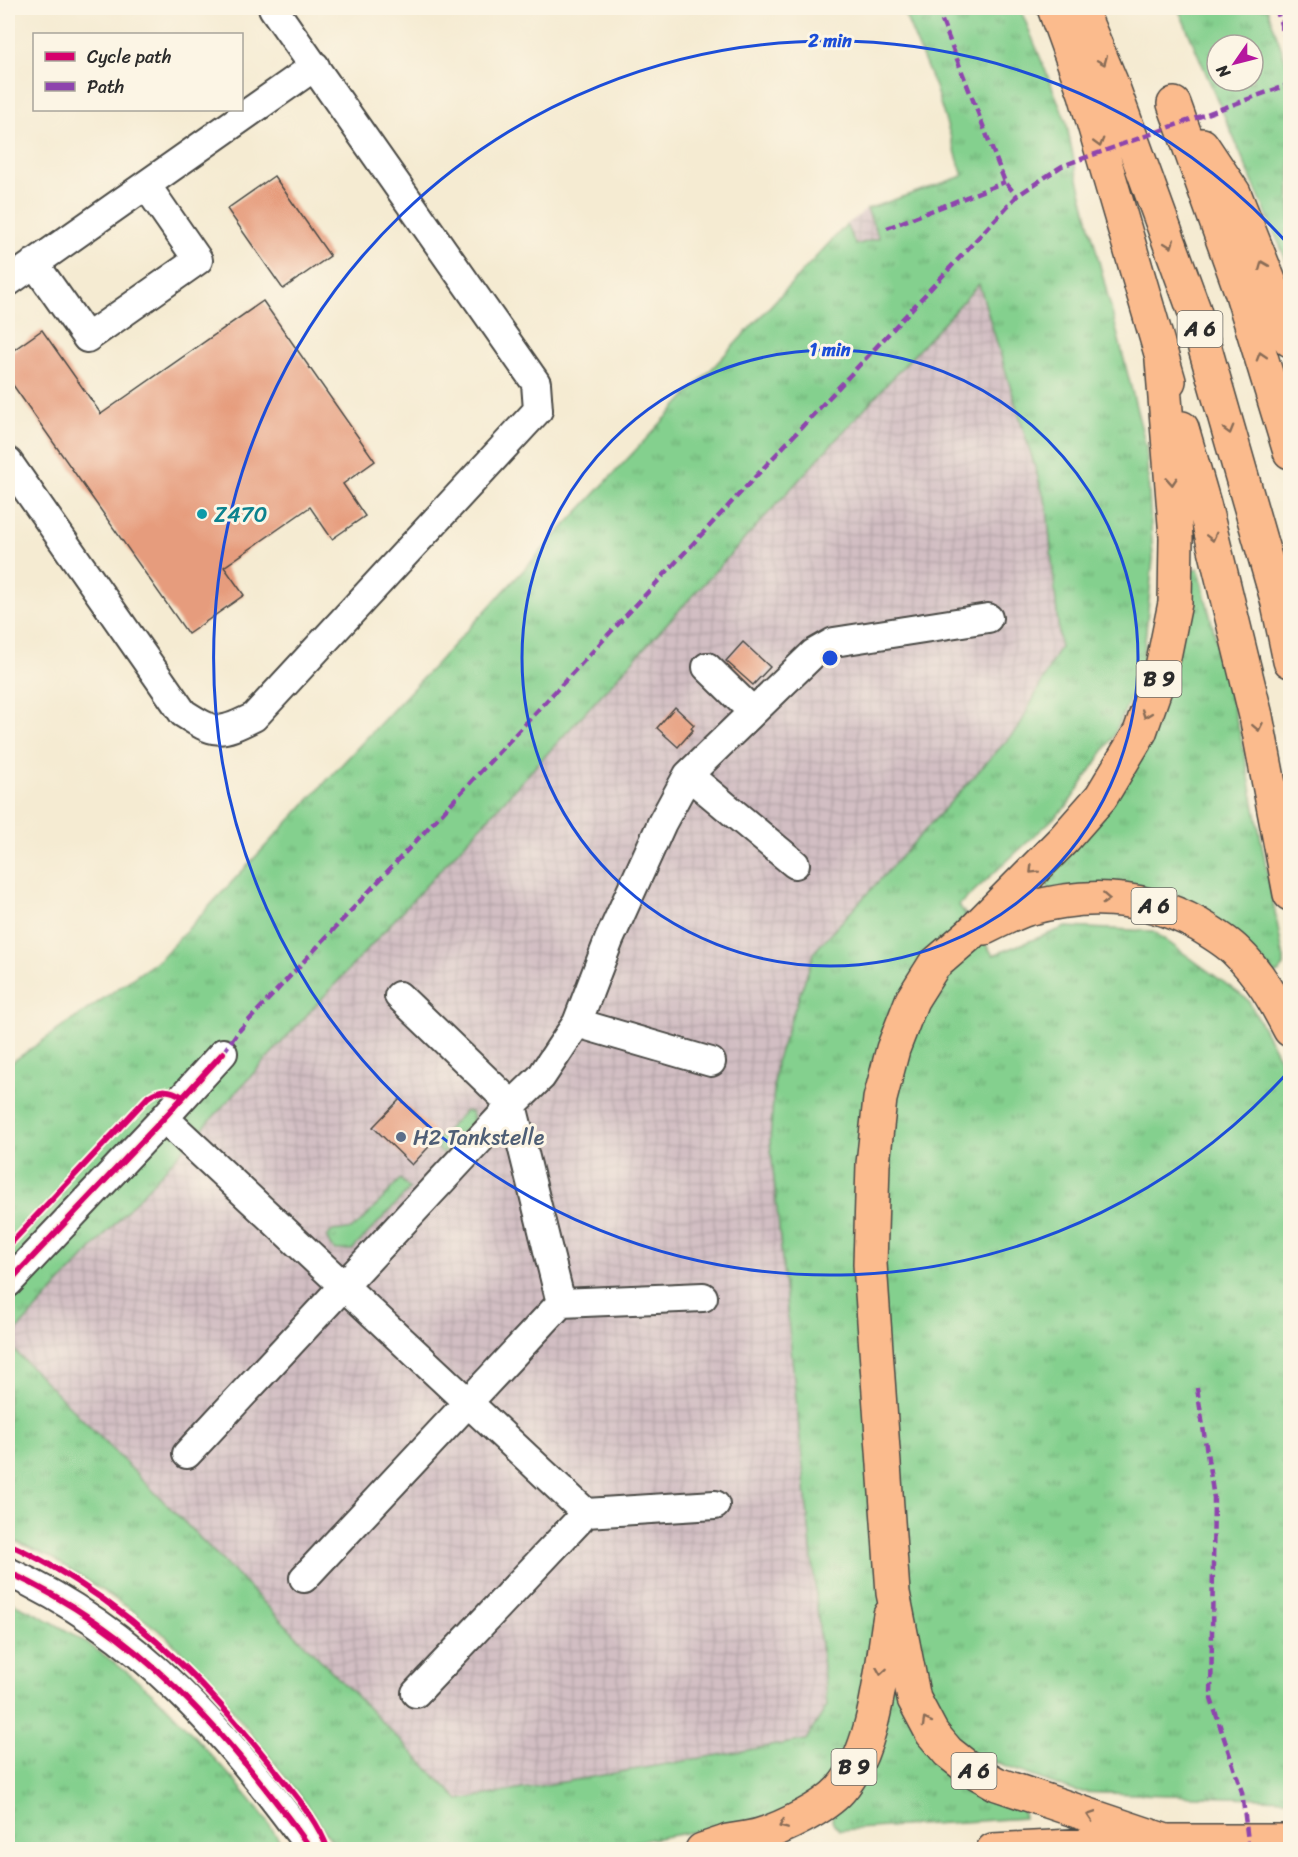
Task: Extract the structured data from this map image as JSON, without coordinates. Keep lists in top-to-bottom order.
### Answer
{
  "streets": {
    "highway": ["A 6", "B 9"]
  },
  "crossings": [
    ["A 6", "B 9"]
  ],
  "places": ["Z470", "H2 Tankstelle"],
  "legend": ["Cycle path", "Path"],
  "north": "bottom left",
  "rings": ["2 min", "1 min"]
}
